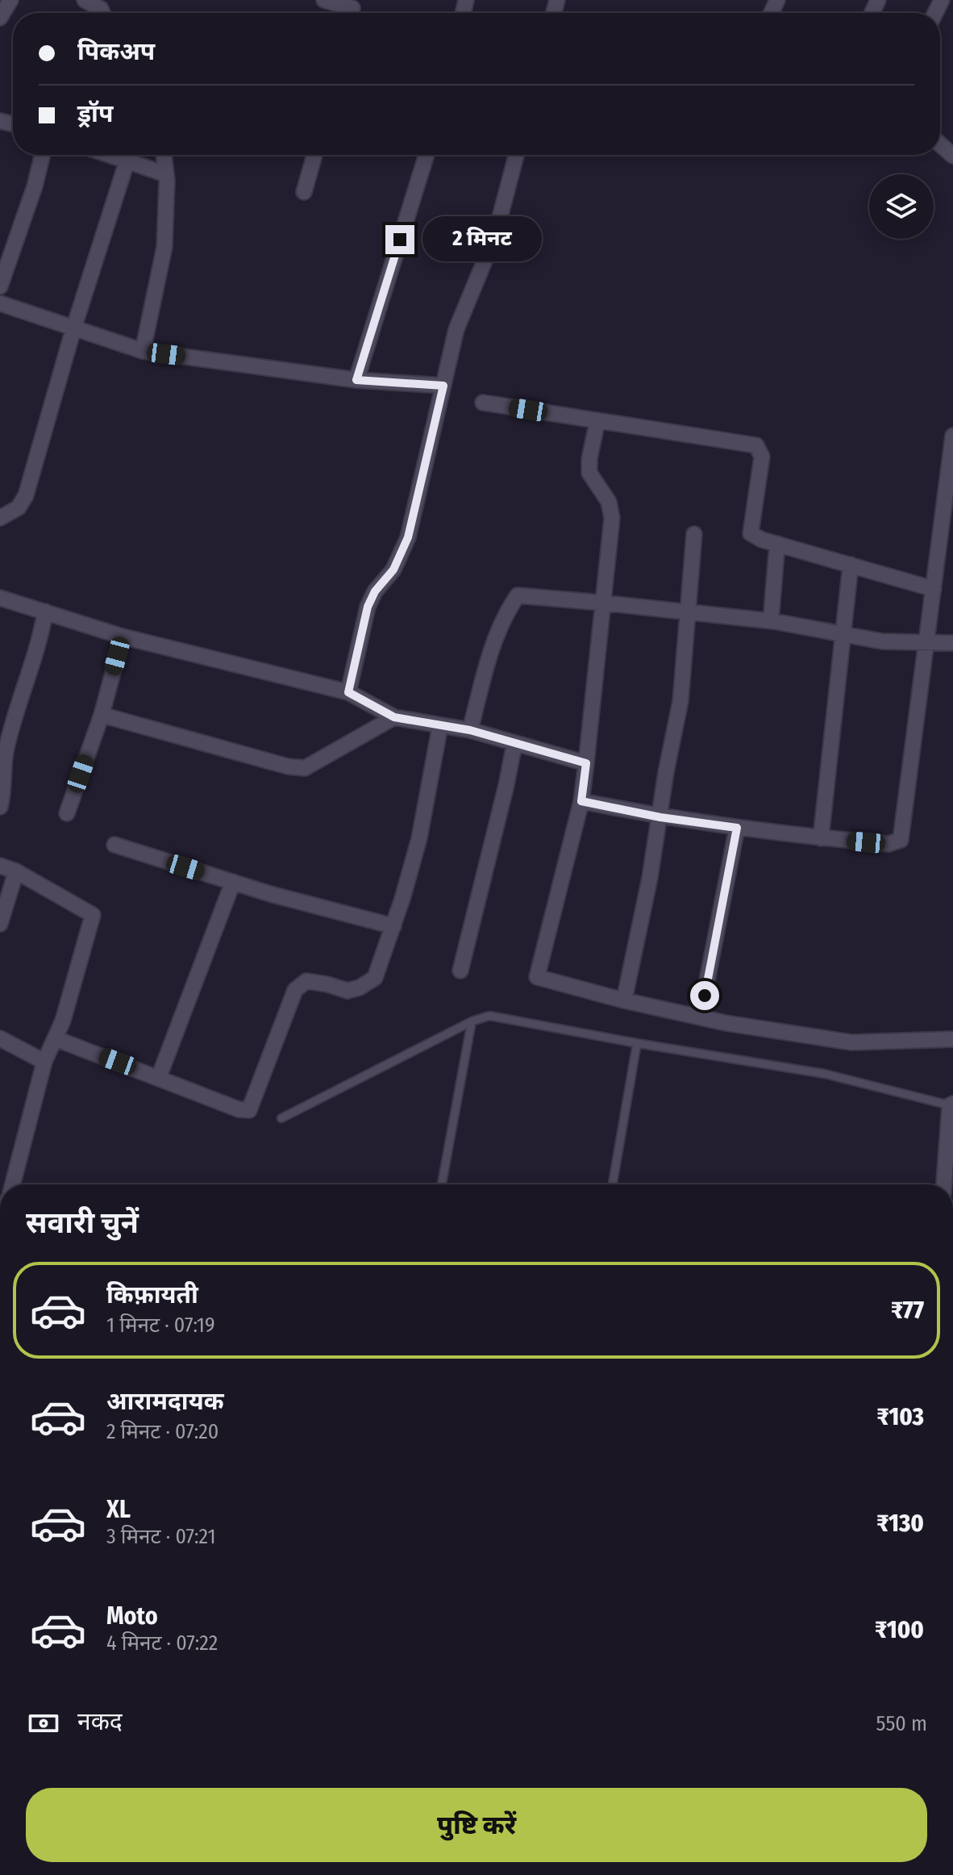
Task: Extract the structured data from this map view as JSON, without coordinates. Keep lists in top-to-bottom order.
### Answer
{
  "page": {
    "banner": ["पिकअप", "ड्रॉप"],
    "bubble": "2 मिनट",
    "heading": "सवारी चुनें",
    "list": [
      {
        "name": "किफ़ायती",
        "note": "1 मिनट · 07:19",
        "value": "₹77"
      },
      {
        "name": "आरामदायक",
        "note": "2 मिनट · 07:20",
        "value": "₹103"
      },
      {
        "name": "XL",
        "note": "3 मिनट · 07:21",
        "value": "₹130"
      },
      {
        "name": "Moto",
        "note": "4 मिनट · 07:22",
        "value": "₹100"
      }
    ],
    "pay": ["नकद", "550 m"],
    "buttons": "पुष्टि करें"
  }
}
